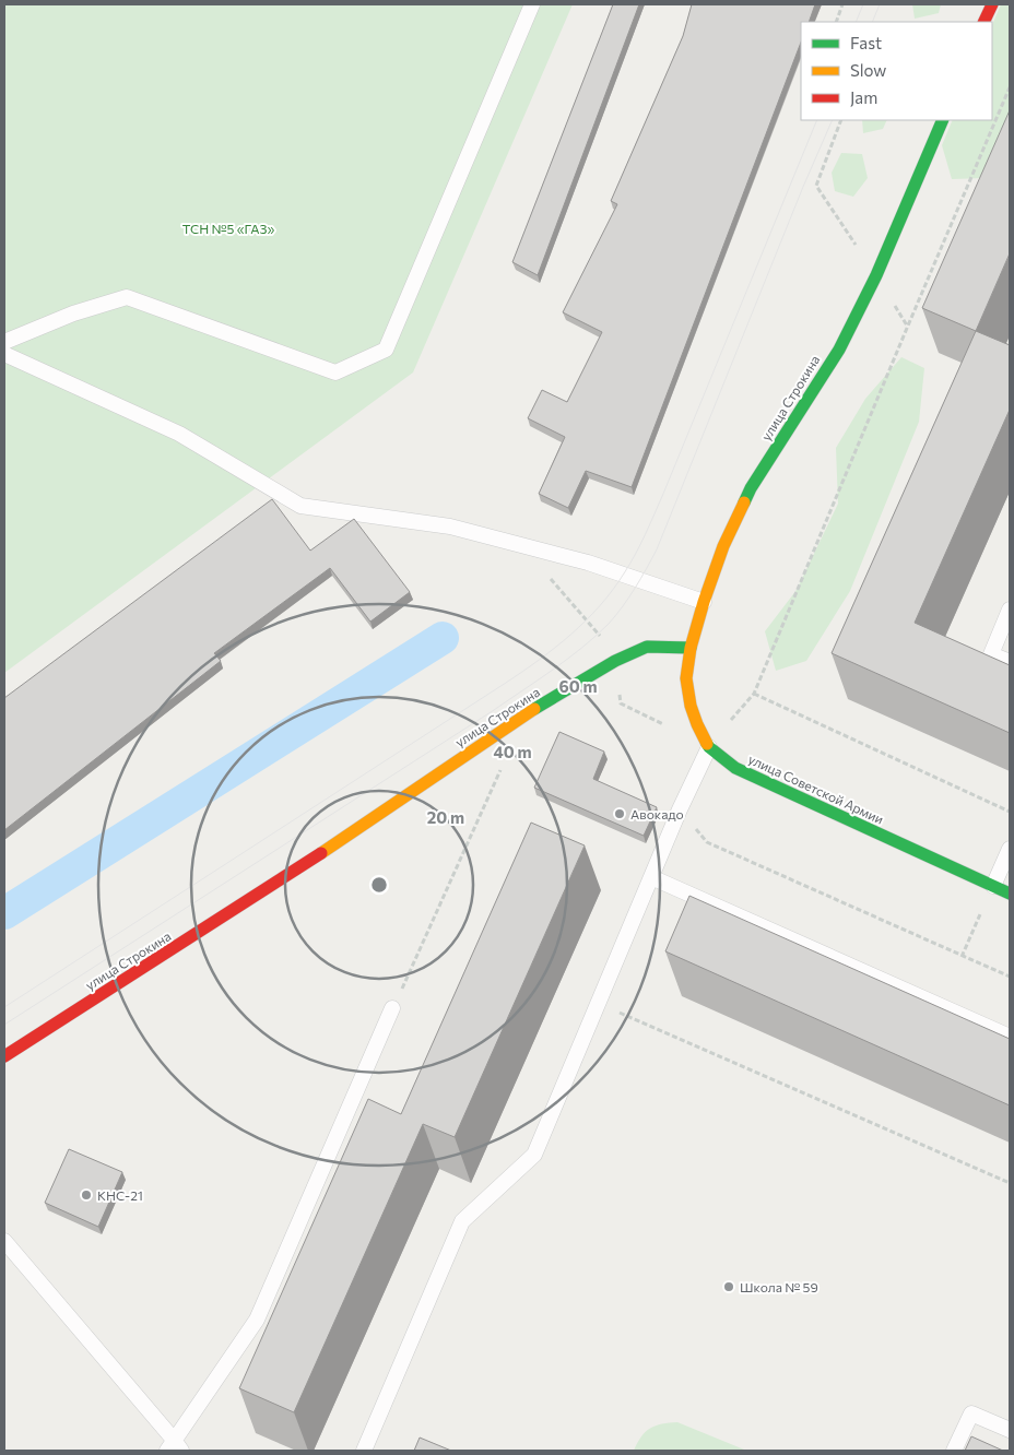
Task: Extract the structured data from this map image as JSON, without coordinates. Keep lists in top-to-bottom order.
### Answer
{
  "streets": {
    "street": ["улица Строкина", "улица Советской Армии"]
  },
  "crossings": [
    ["улица Строкина", "улица Советской Армии"]
  ],
  "parks": ["ТСН №5 «ГАЗ»"],
  "places": ["Авокадо", "КНС-21", "Школа № 59"],
  "legend": ["Fast", "Slow", "Jam"],
  "rings": ["60 m", "40 m", "20 m"]
}
